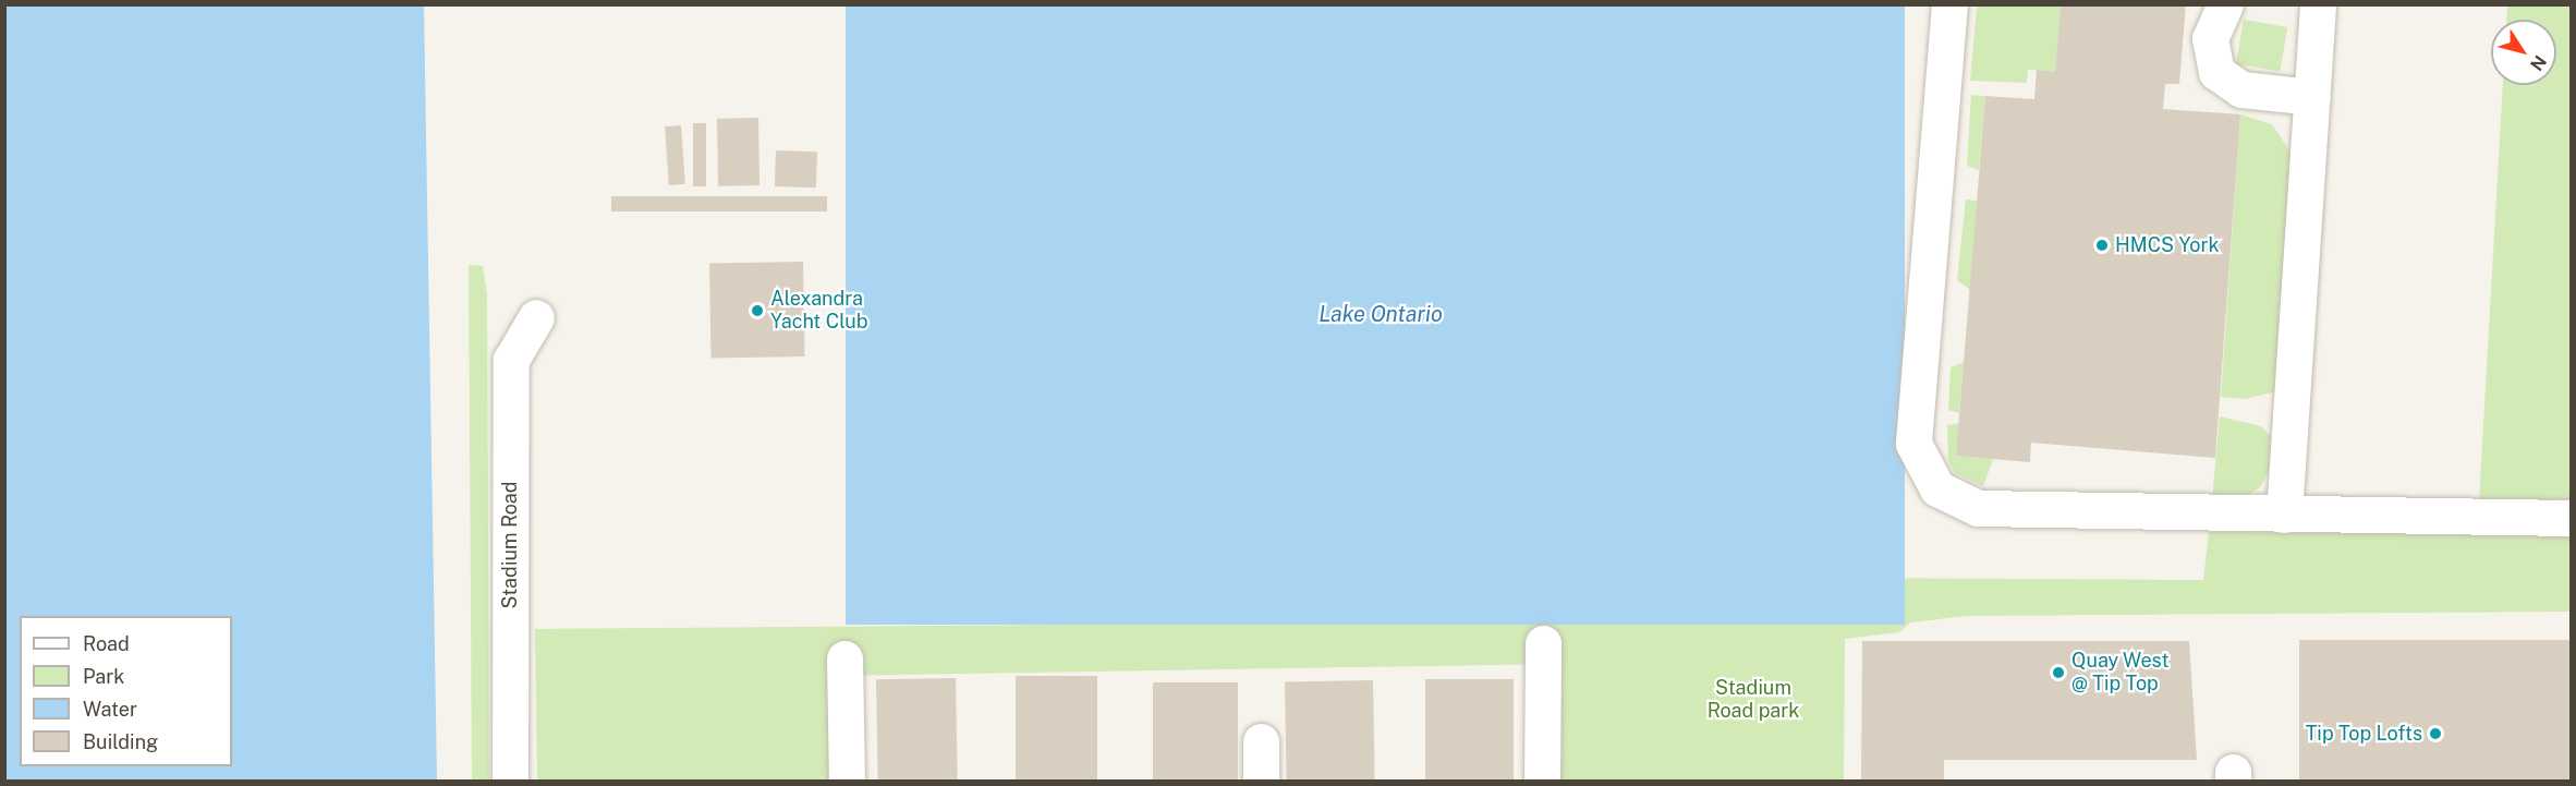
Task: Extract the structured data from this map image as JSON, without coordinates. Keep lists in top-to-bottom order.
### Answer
{
  "streets": {
    "street": ["Stadium Road"]
  },
  "water": ["Lake Ontario"],
  "parks": ["Stadium Road park"],
  "places": [
    "HMCS York",
    "Alexandra Yacht Club",
    "Quay West @ Tip Top",
    "Tip Top Lofts"
  ],
  "legend": [
    "Road",
    "Park",
    "Water",
    "Building"
  ],
  "north": "bottom right"
}
